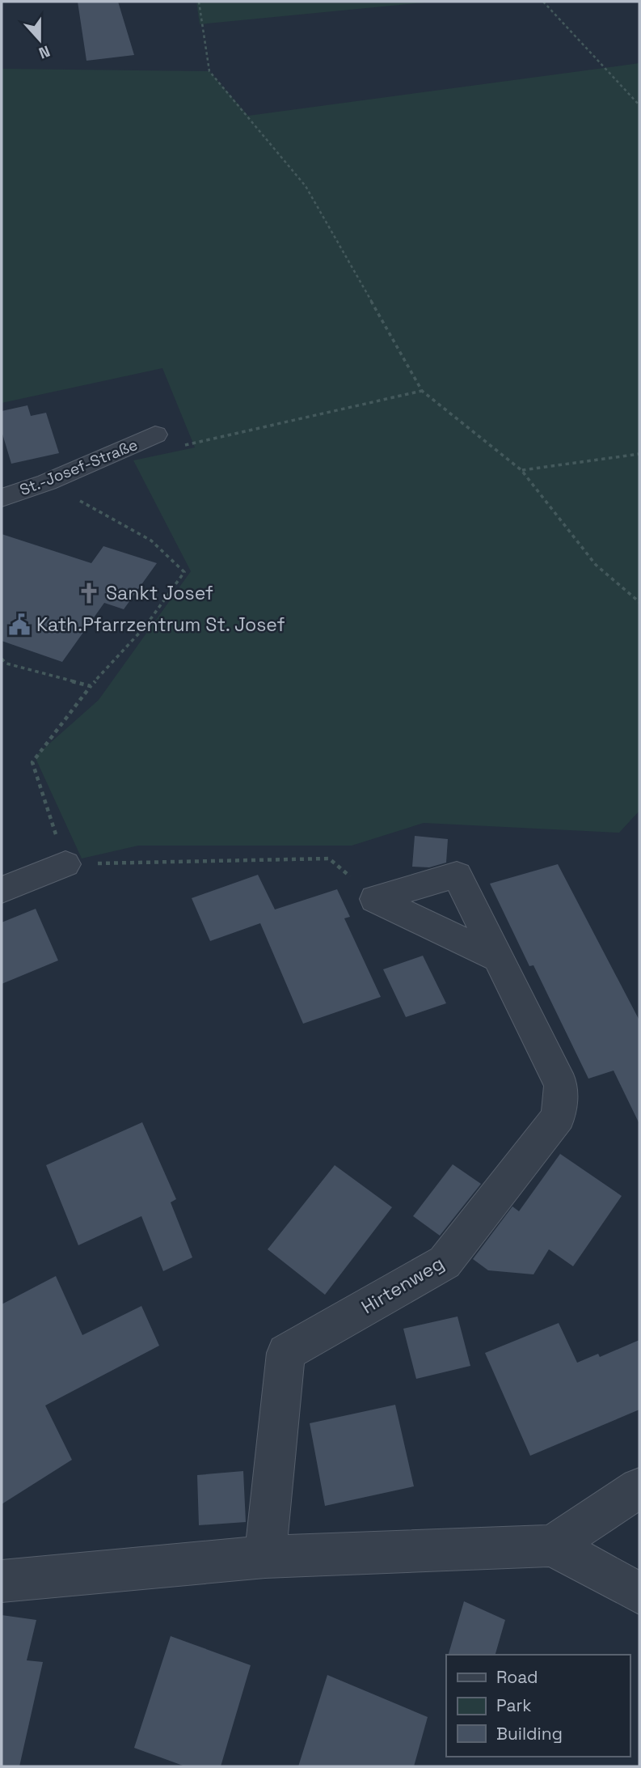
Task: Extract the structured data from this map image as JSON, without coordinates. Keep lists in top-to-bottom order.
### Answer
{
  "streets": {
    "street": ["St.-Josef-Straße", "Hirtenweg"]
  },
  "places": {
    "church": ["Sankt Josef"],
    "public building": ["Kath.Pfarrzentrum St. Josef"]
  },
  "legend": ["Road", "Park", "Building"],
  "north": "bottom"
}
